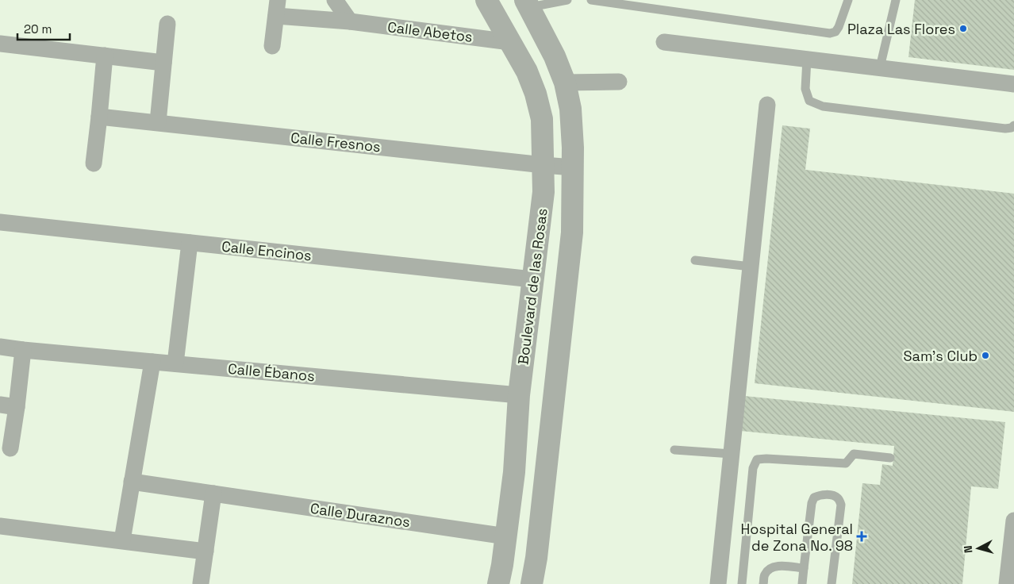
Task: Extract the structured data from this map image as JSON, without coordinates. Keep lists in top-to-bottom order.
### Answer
{
  "streets": {
    "street": [
      "Calle Abetos",
      "Calle Fresnos",
      "Calle Encinos",
      "Boulevard de las Rosas",
      "Calle Ébanos",
      "Calle Duraznos"
    ]
  },
  "crossings": [
    ["Calle Abetos", "Boulevard de las Rosas"],
    ["Calle Fresnos", "Boulevard de las Rosas"],
    ["Calle Encinos", "Boulevard de las Rosas"],
    ["Boulevard de las Rosas", "Calle Ébanos"],
    ["Boulevard de las Rosas", "Calle Duraznos"]
  ],
  "places": {
    "other": ["Plaza Las Flores", "Sam's Club"],
    "health": ["Hospital General de Zona No. 98"]
  },
  "scale_bar": "20 m",
  "north": "left"
}
